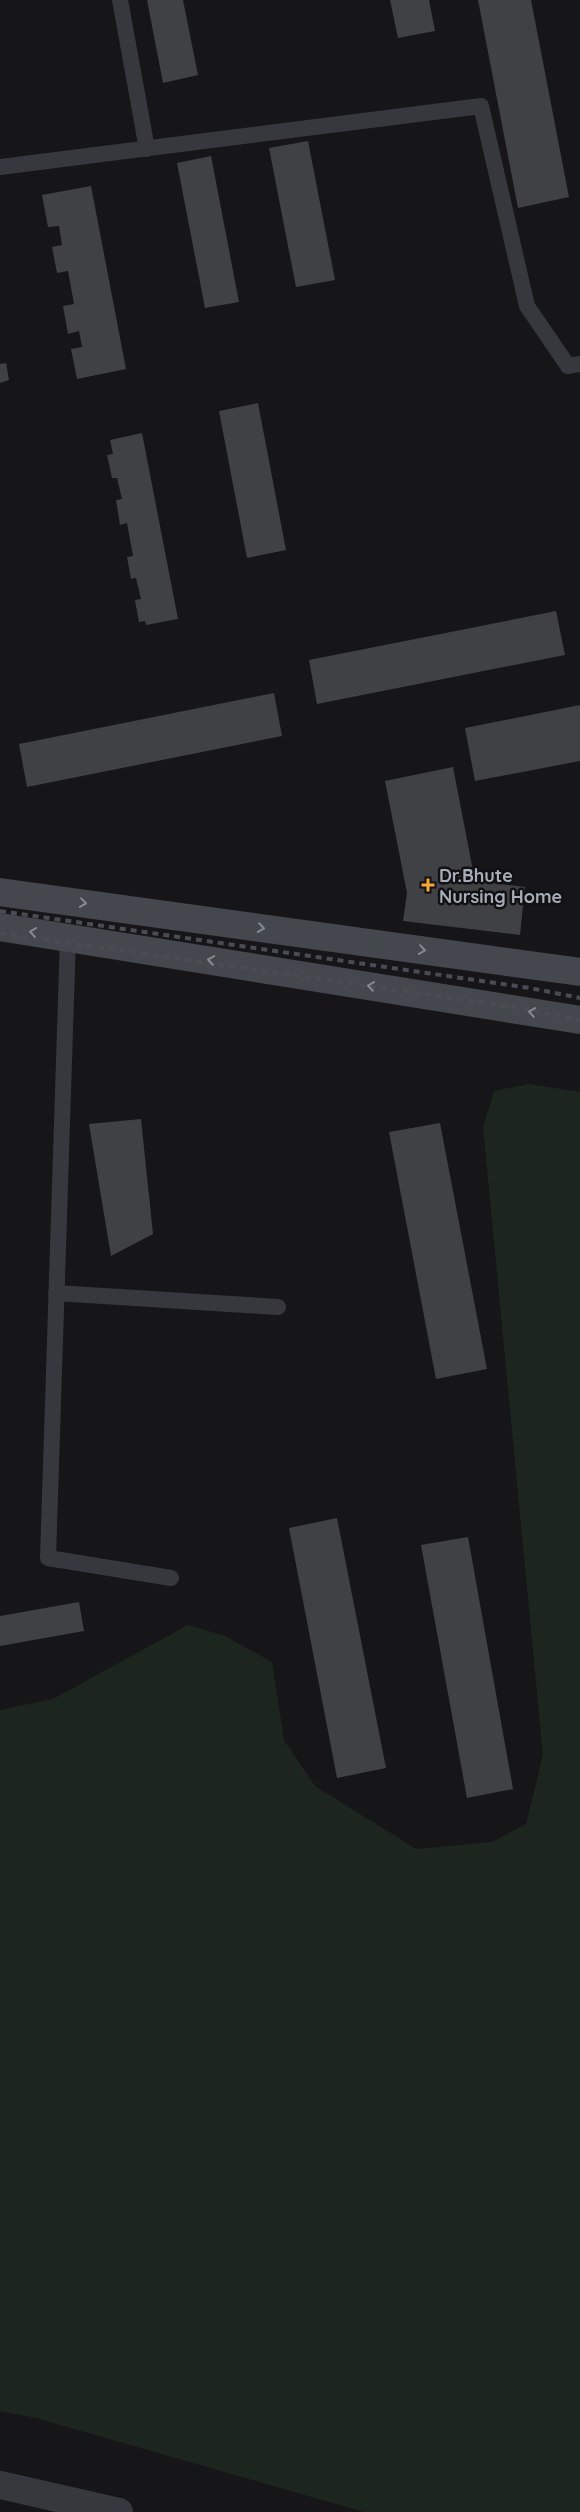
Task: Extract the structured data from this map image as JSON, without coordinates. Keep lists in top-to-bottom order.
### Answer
{
  "places": {
    "health": ["Dr.Bhute Nursing Home"]
  }
}
